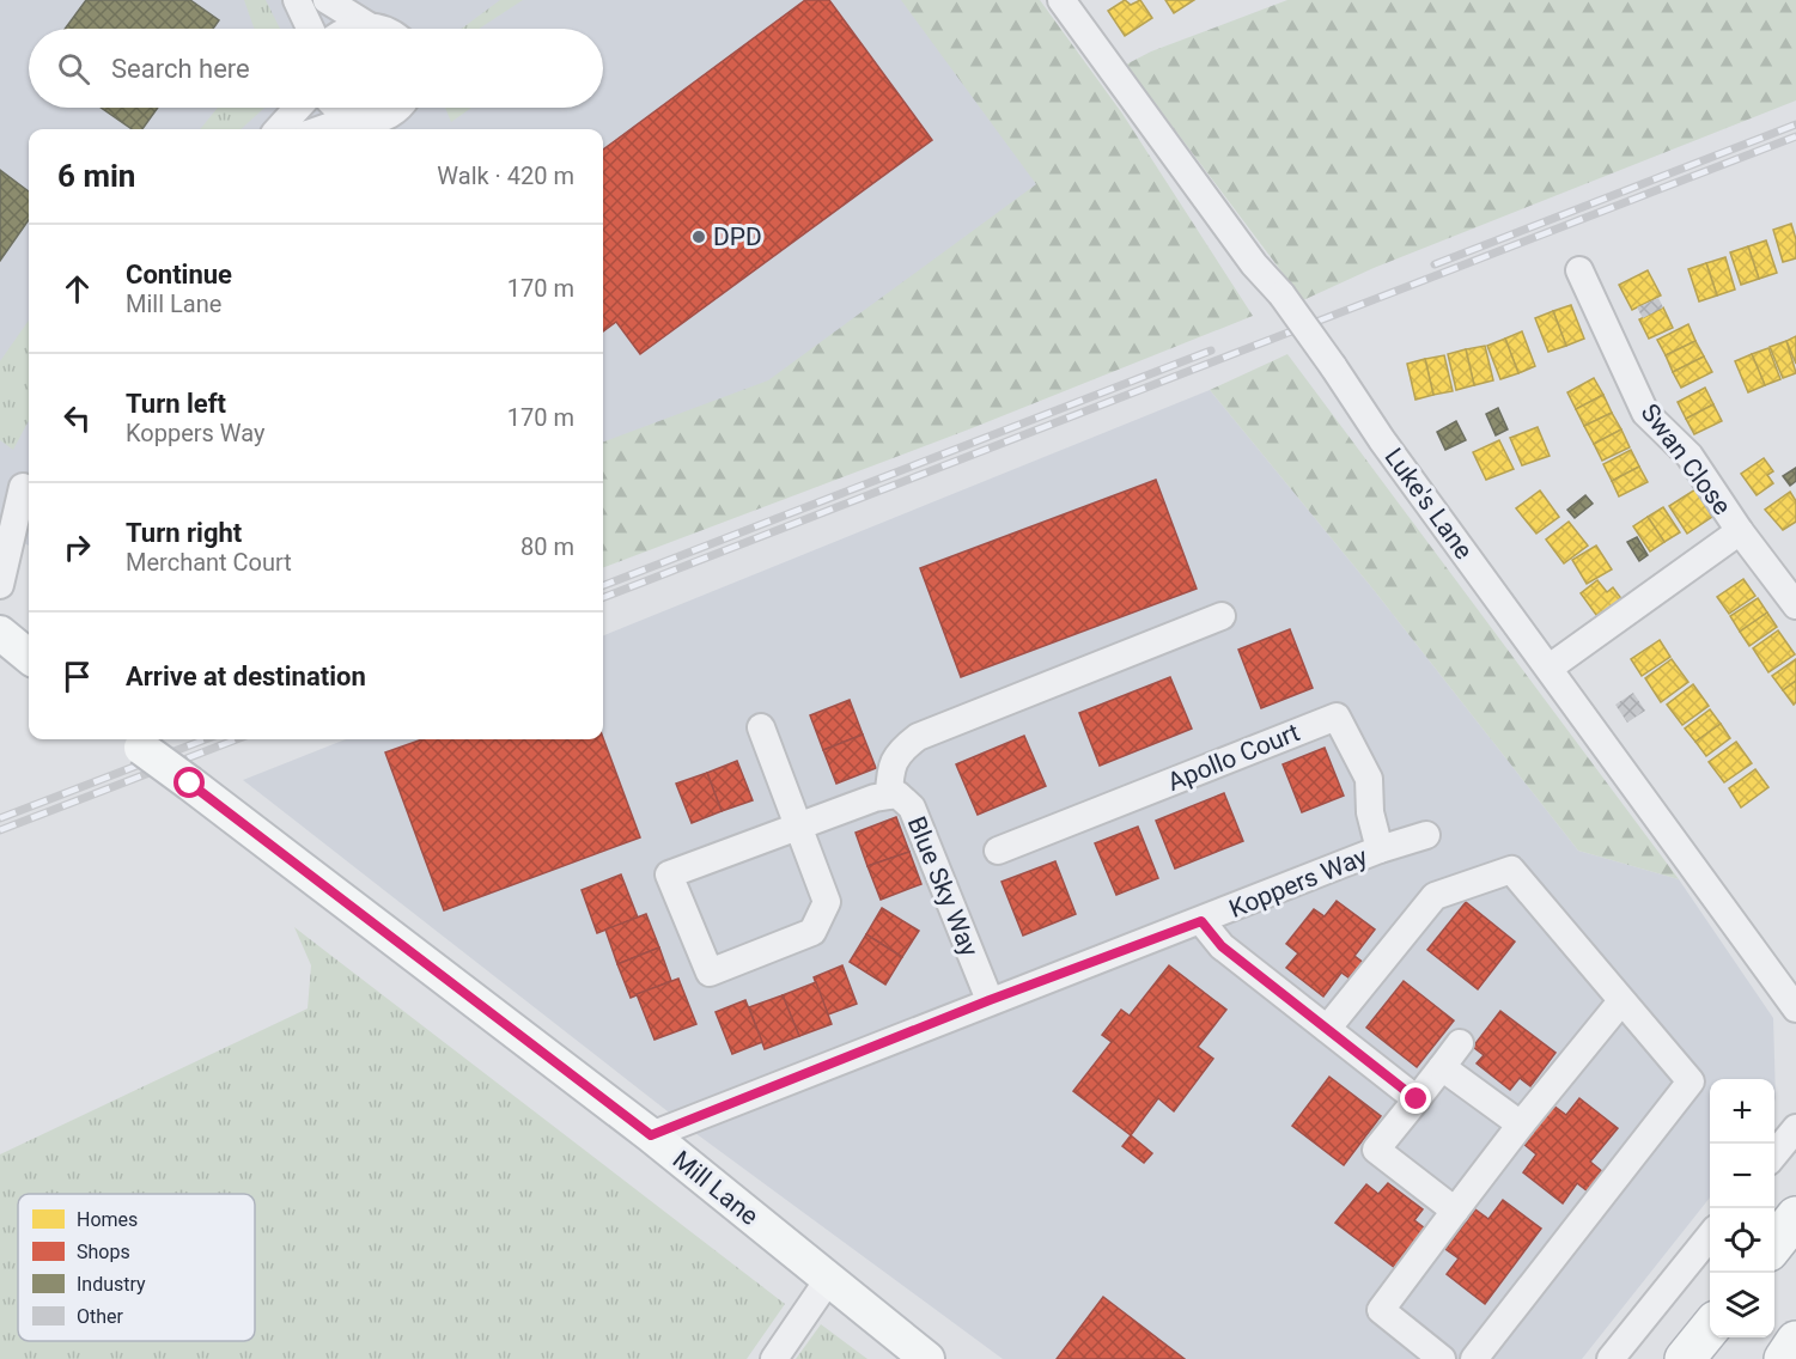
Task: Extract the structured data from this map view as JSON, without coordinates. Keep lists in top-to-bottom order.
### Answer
{
  "streets": {
    "main road": ["Mill Lane"],
    "street": [
      "Swan Close",
      "Luke's Lane",
      "Apollo Court",
      "Koppers Way",
      "Blue Sky Way"
    ]
  },
  "crossings": [
    ["Swan Close", "Luke's Lane"],
    ["Apollo Court", "Koppers Way"],
    ["Koppers Way", "Blue Sky Way"],
    ["Koppers Way", "Mill Lane"]
  ],
  "places": ["DPD"],
  "legend": [
    "Homes",
    "Shops",
    "Industry",
    "Other"
  ],
  "page": {
    "search": "Search here",
    "heading": ["6 min", "Walk · 420 m"],
    "list": [
      ["Continue", "Mill Lane", "170 m"],
      ["Turn left", "Koppers Way", "170 m"],
      ["Turn right", "Merchant Court", "80 m"],
      "Arrive at destination"
    ],
    "map_buttons": ["+", "−"]
  }
}
